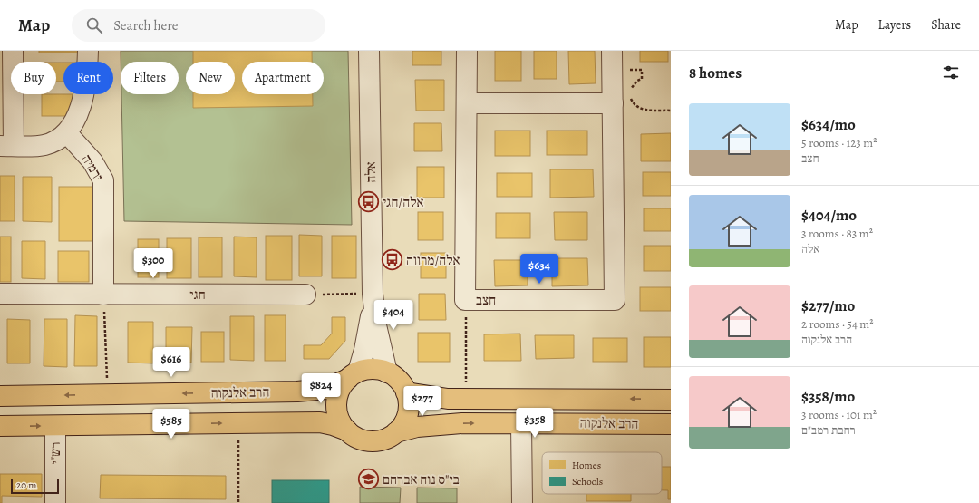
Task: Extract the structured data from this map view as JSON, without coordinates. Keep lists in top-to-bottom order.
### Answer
{
  "streets": {
    "main road": ["הרב אלנקוה"],
    "street": [
      "ירמיה",
      "אלה",
      "חגי",
      "חצב",
      "רש\"י"
    ]
  },
  "crossings": [
    ["ירמיה", "חגי"],
    ["אלה", "הרב אלנקוה"]
  ],
  "places": {
    "bus stop": ["אלה/חגי", "אלה/מרווה"],
    "school or university": ["בי\"ס נוה אברהם"]
  },
  "legend": ["Homes", "Schools"],
  "scale_bar": "20 m",
  "page": {
    "header": "Map",
    "search": "Search here",
    "nav": ["Map", "Layers", "Share"],
    "heading": "8 homes",
    "chip": [
      "Buy",
      "Rent",
      "Filters",
      "New",
      "Apartment"
    ],
    "list": [
      {
        "name": "$634/mo",
        "note": "5 rooms · 123 m² · חצב"
      },
      {
        "name": "$404/mo",
        "note": "3 rooms · 83 m² · אלה"
      },
      {
        "name": "$277/mo",
        "note": "2 rooms · 54 m² · הרב אלנקוה"
      },
      {
        "name": "$358/mo",
        "note": "3 rooms · 101 m² · רחבת רמב\"ם"
      }
    ],
    "price": [
      "$300",
      "$634",
      "$404",
      "$616",
      "$824",
      "$277",
      "$358",
      "$585"
    ],
    "scale": "20 m"
  }
}
